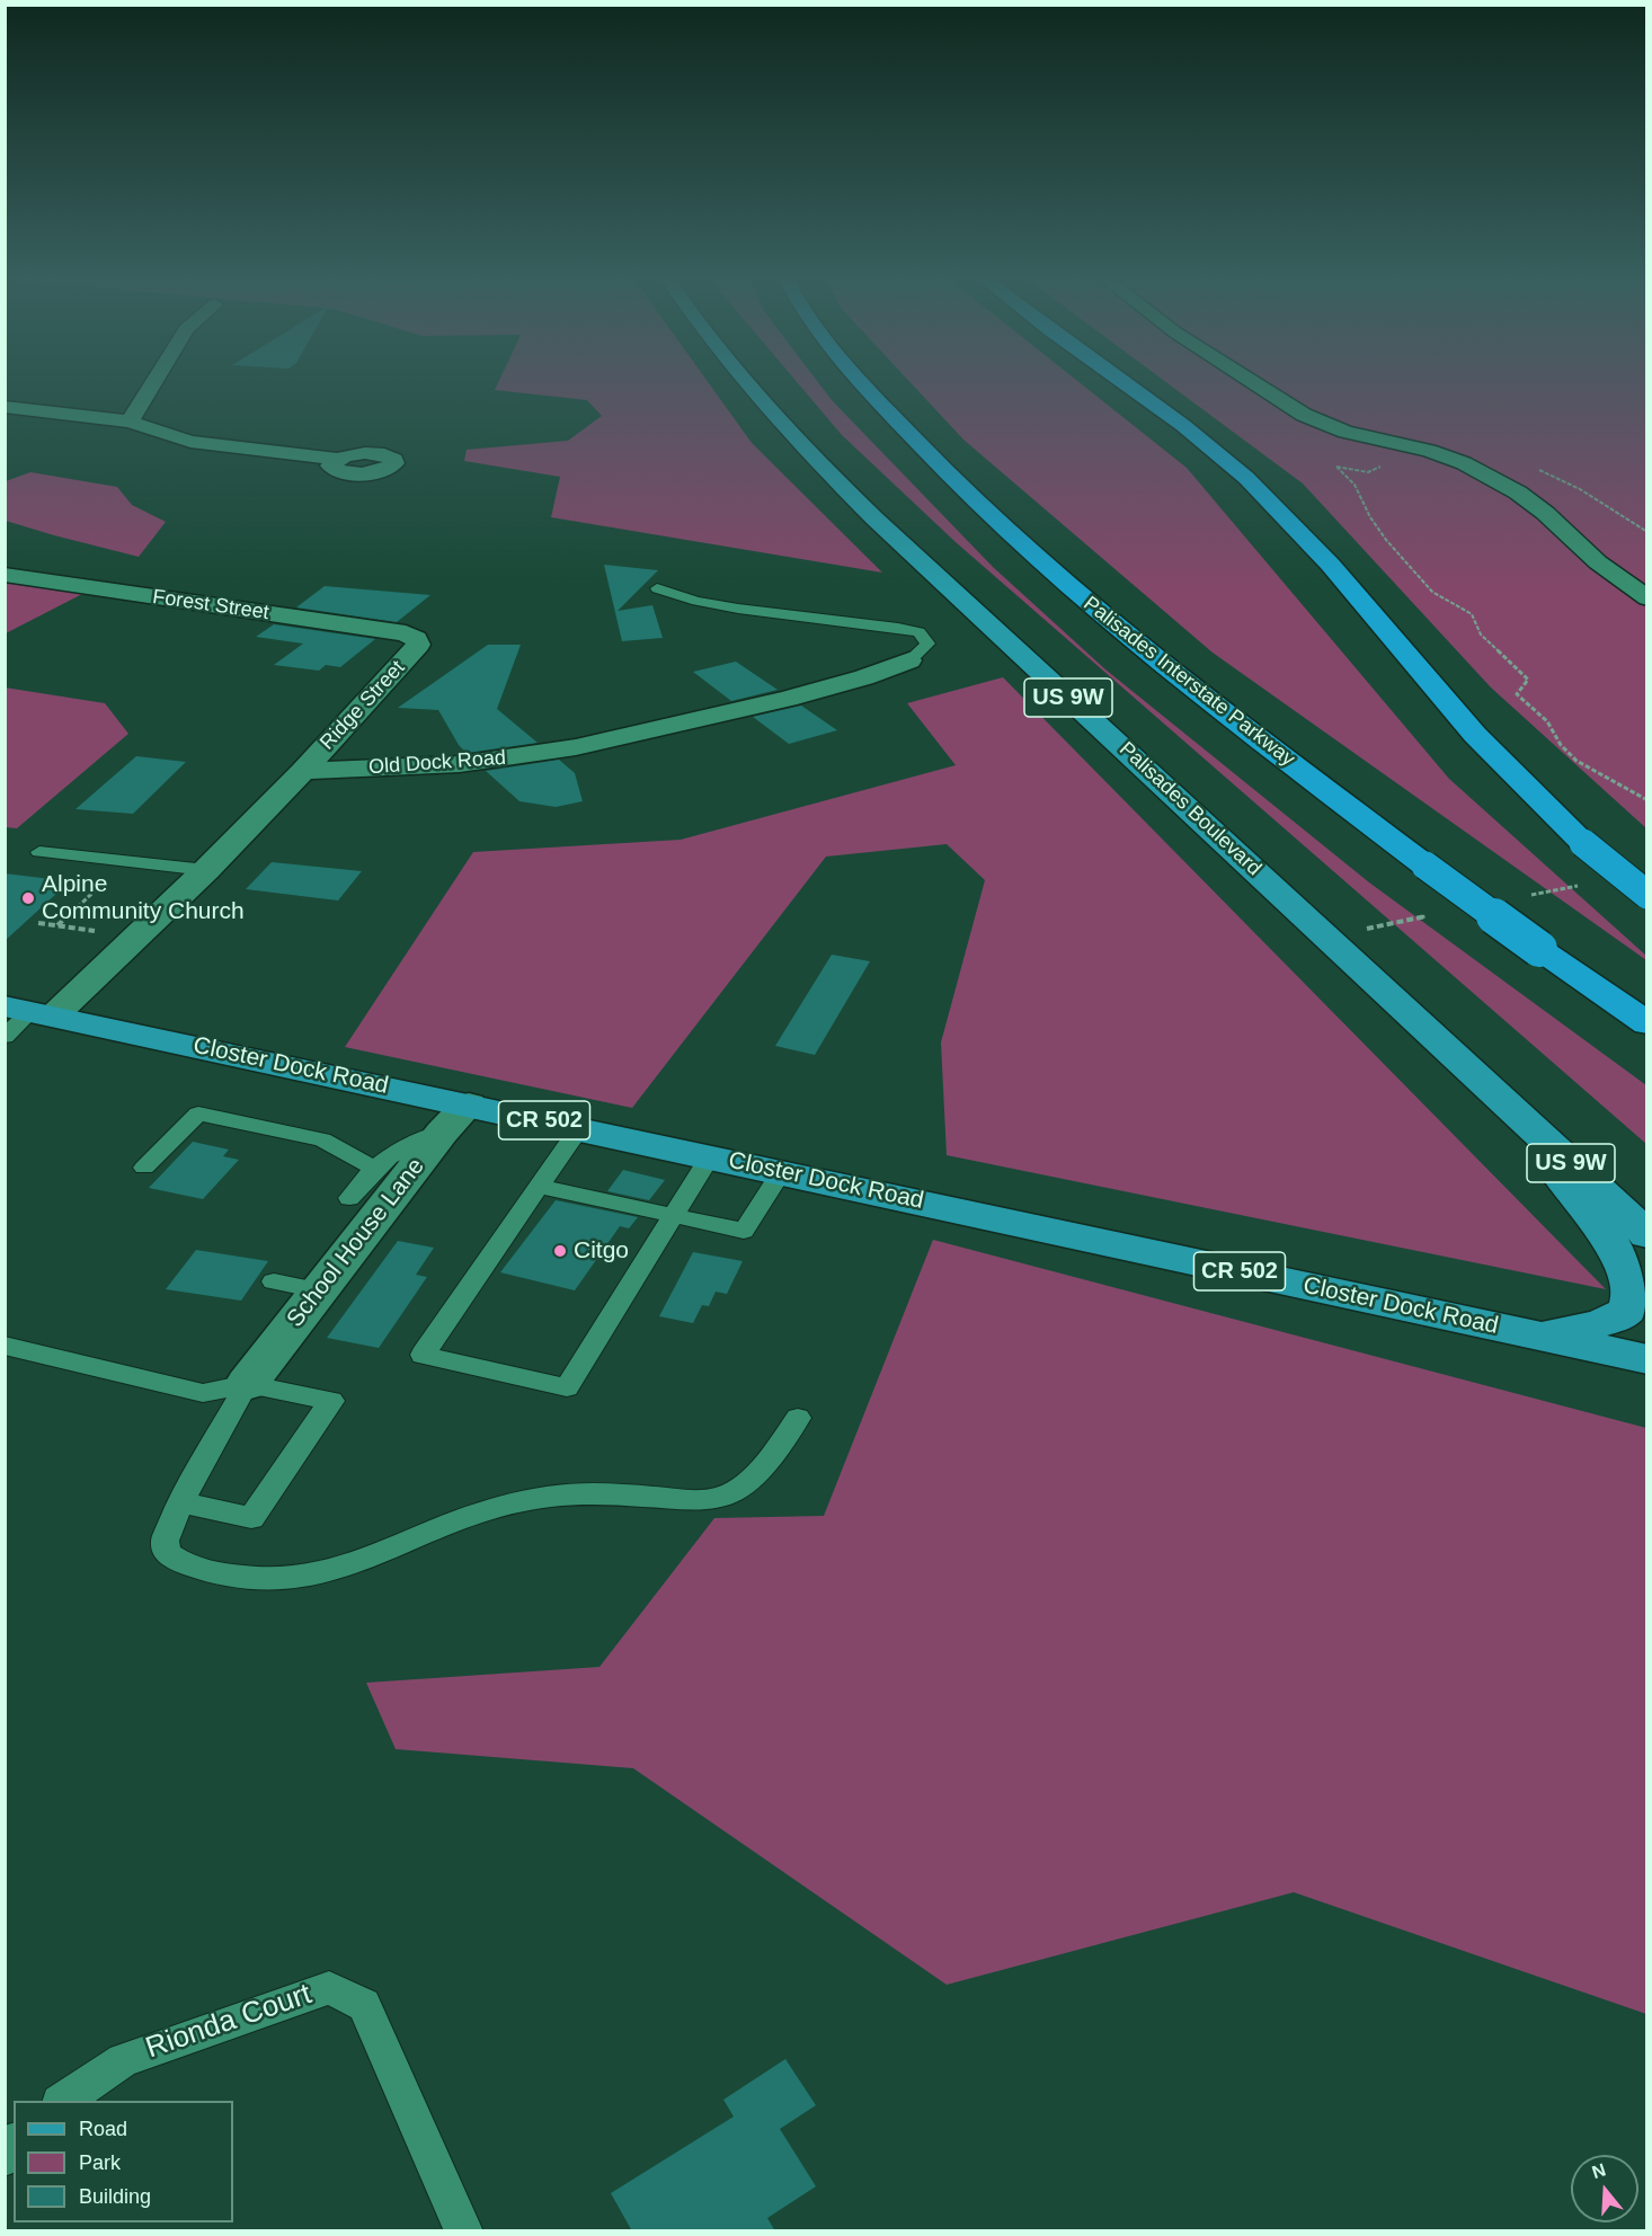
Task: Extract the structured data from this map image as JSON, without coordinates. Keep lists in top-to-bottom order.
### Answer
{
  "streets": {
    "highway": ["Palisades Interstate Parkway"],
    "main road": [
      "US 9W",
      "Palisades Boulevard",
      "Closter Dock Road",
      "CR 502"
    ],
    "street": [
      "Forest Street",
      "Ridge Street",
      "Old Dock Road",
      "School House Lane"
    ],
    "lane": ["Rionda Court"]
  },
  "crossings": [
    ["Forest Street", "Ridge Street"],
    ["Ridge Street", "Old Dock Road"],
    ["Closter Dock Road", "School House Lane"]
  ],
  "places": ["Alpine Community Church", "Citgo"],
  "legend": ["Road", "Park", "Building"],
  "north": "top"
}
